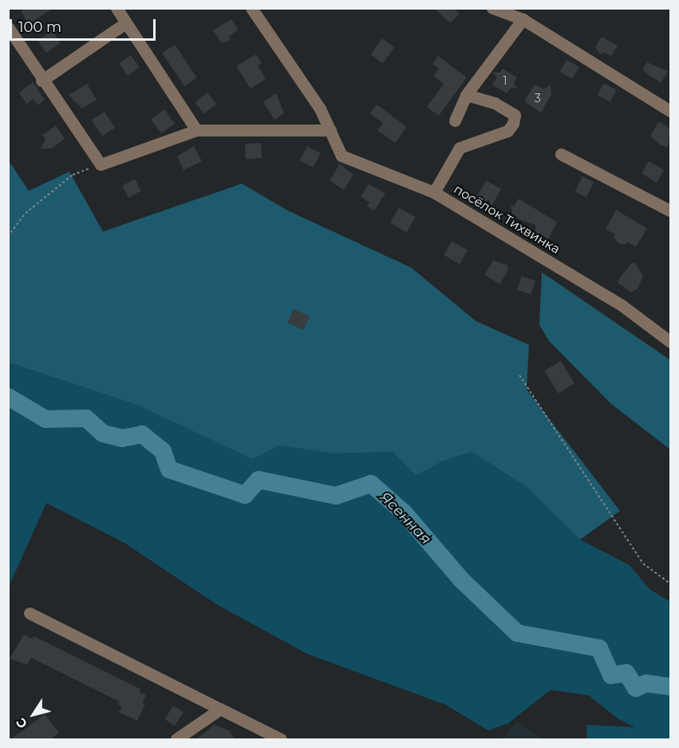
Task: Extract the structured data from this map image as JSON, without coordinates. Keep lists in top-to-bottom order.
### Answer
{
  "streets": {
    "street": ["посёлок Тихвинка"]
  },
  "water": ["Ясенная"],
  "house_numbers": ["1", "3"],
  "scale_bar": "100 m",
  "north": "bottom left"
}
